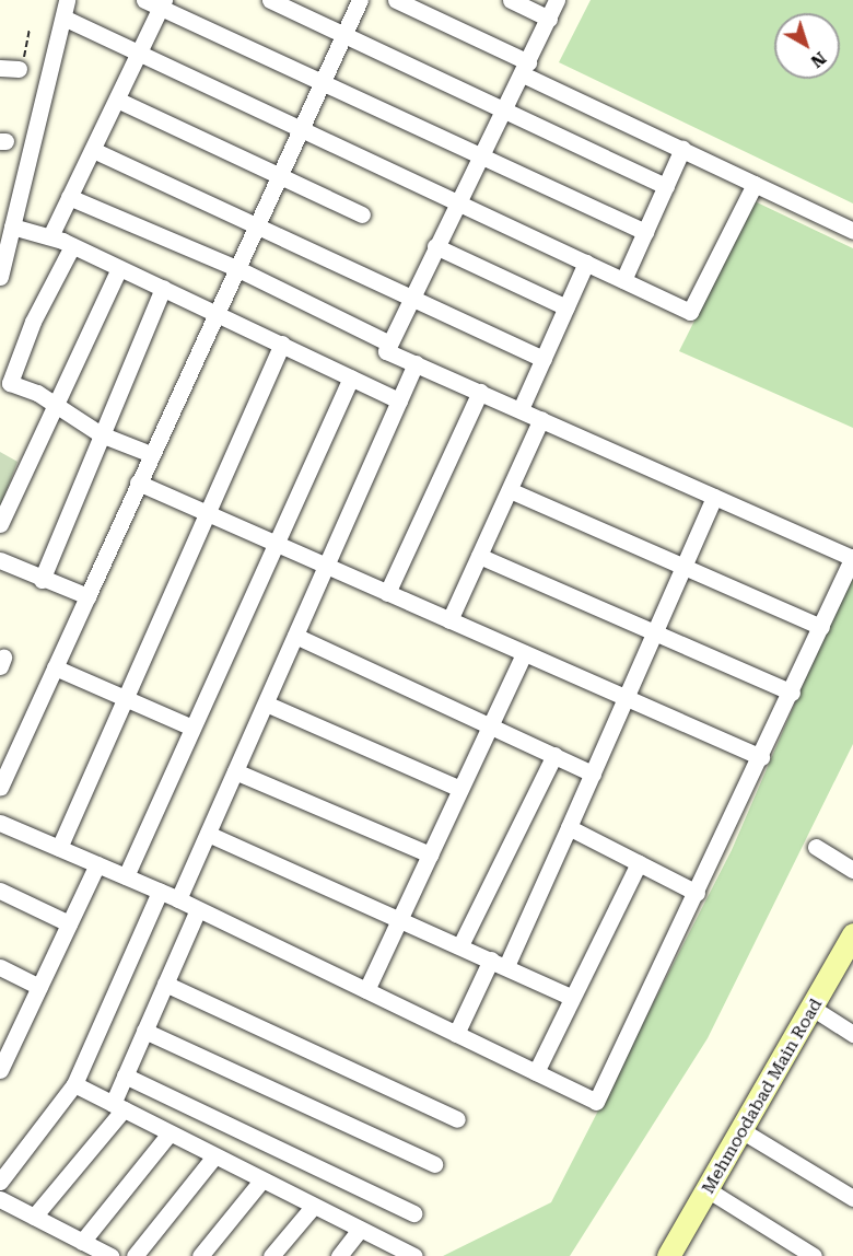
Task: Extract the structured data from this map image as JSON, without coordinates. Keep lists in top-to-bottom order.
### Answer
{
  "streets": {
    "main road": ["Mehmoodabad Main Road"]
  },
  "north": "bottom right"
}
